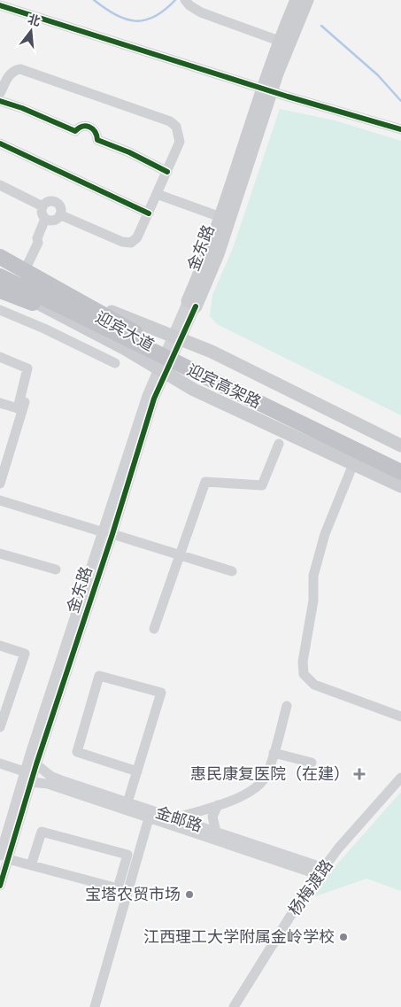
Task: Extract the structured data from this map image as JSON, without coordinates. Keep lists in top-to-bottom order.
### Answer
{
  "streets": {
    "highway": ["迎宾高架路"],
    "main road": ["金东路", "迎宾大道"],
    "street": ["金邮路", "杨梅渡路"]
  },
  "crossings": [
    ["金东路", "迎宾大道"],
    ["金东路", "迎宾高架路"],
    ["金东路", "金邮路"],
    ["迎宾大道", "迎宾高架路"],
    ["金邮路", "杨梅渡路"]
  ],
  "places": {
    "health": ["惠民康复医院（在建）"],
    "other": ["宝塔农贸市场", "江西理工大学附属金岭学校"]
  },
  "north": "top"
}
